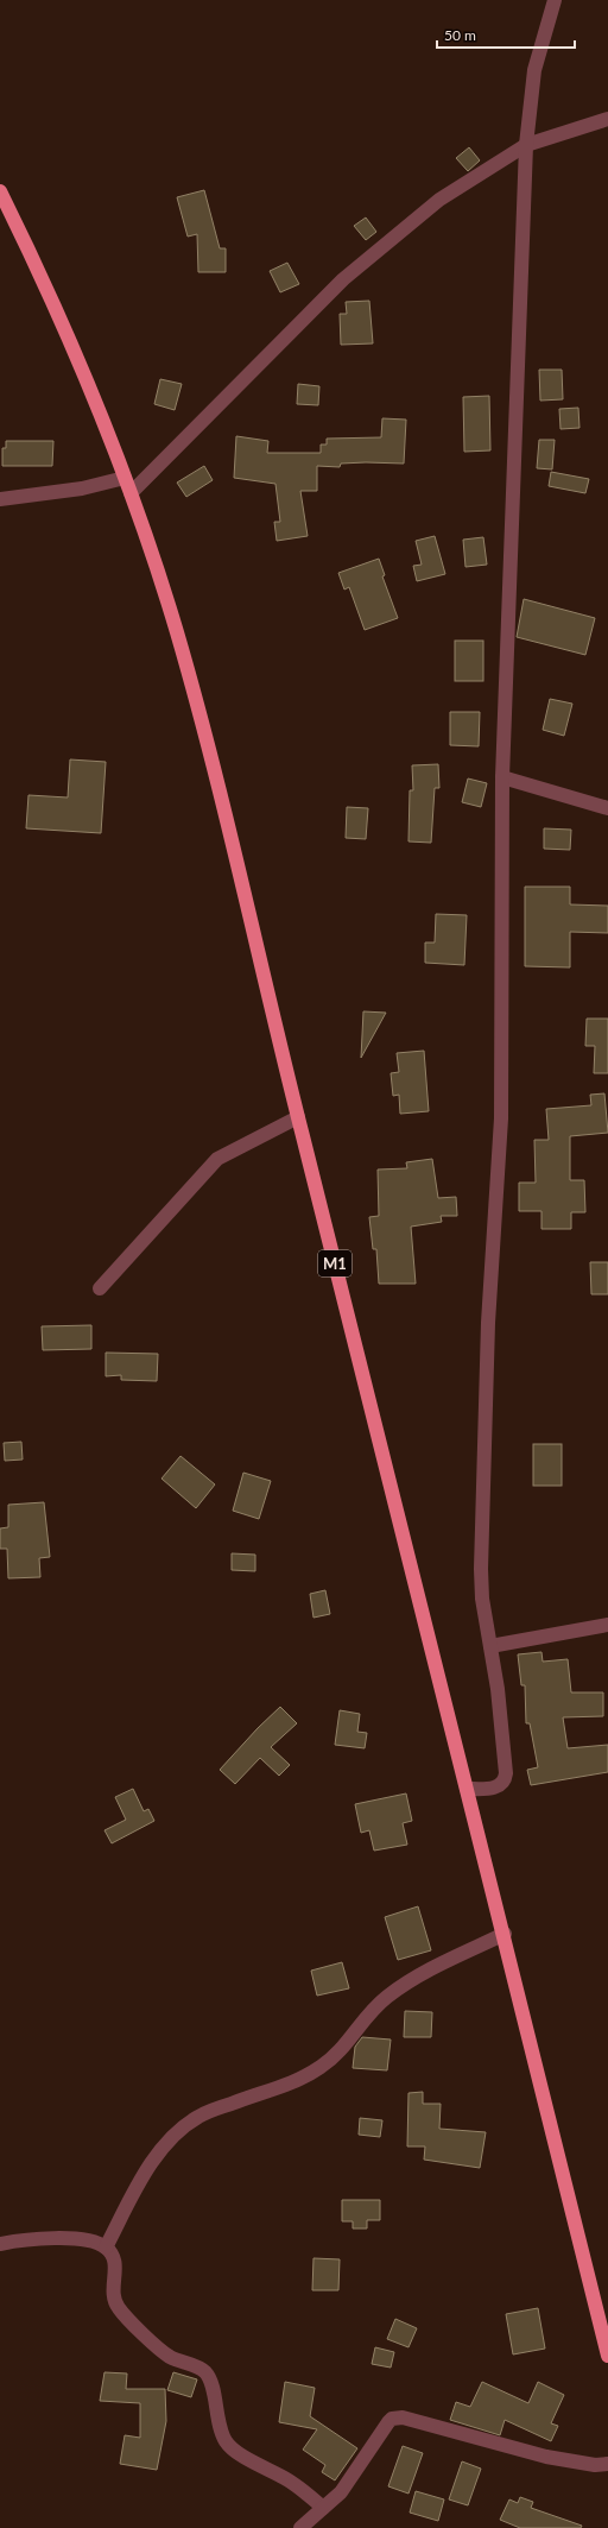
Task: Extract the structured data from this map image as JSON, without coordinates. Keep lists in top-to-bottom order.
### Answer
{
  "streets": {
    "highway": ["M1"]
  },
  "scale_bar": "50 m"
}
